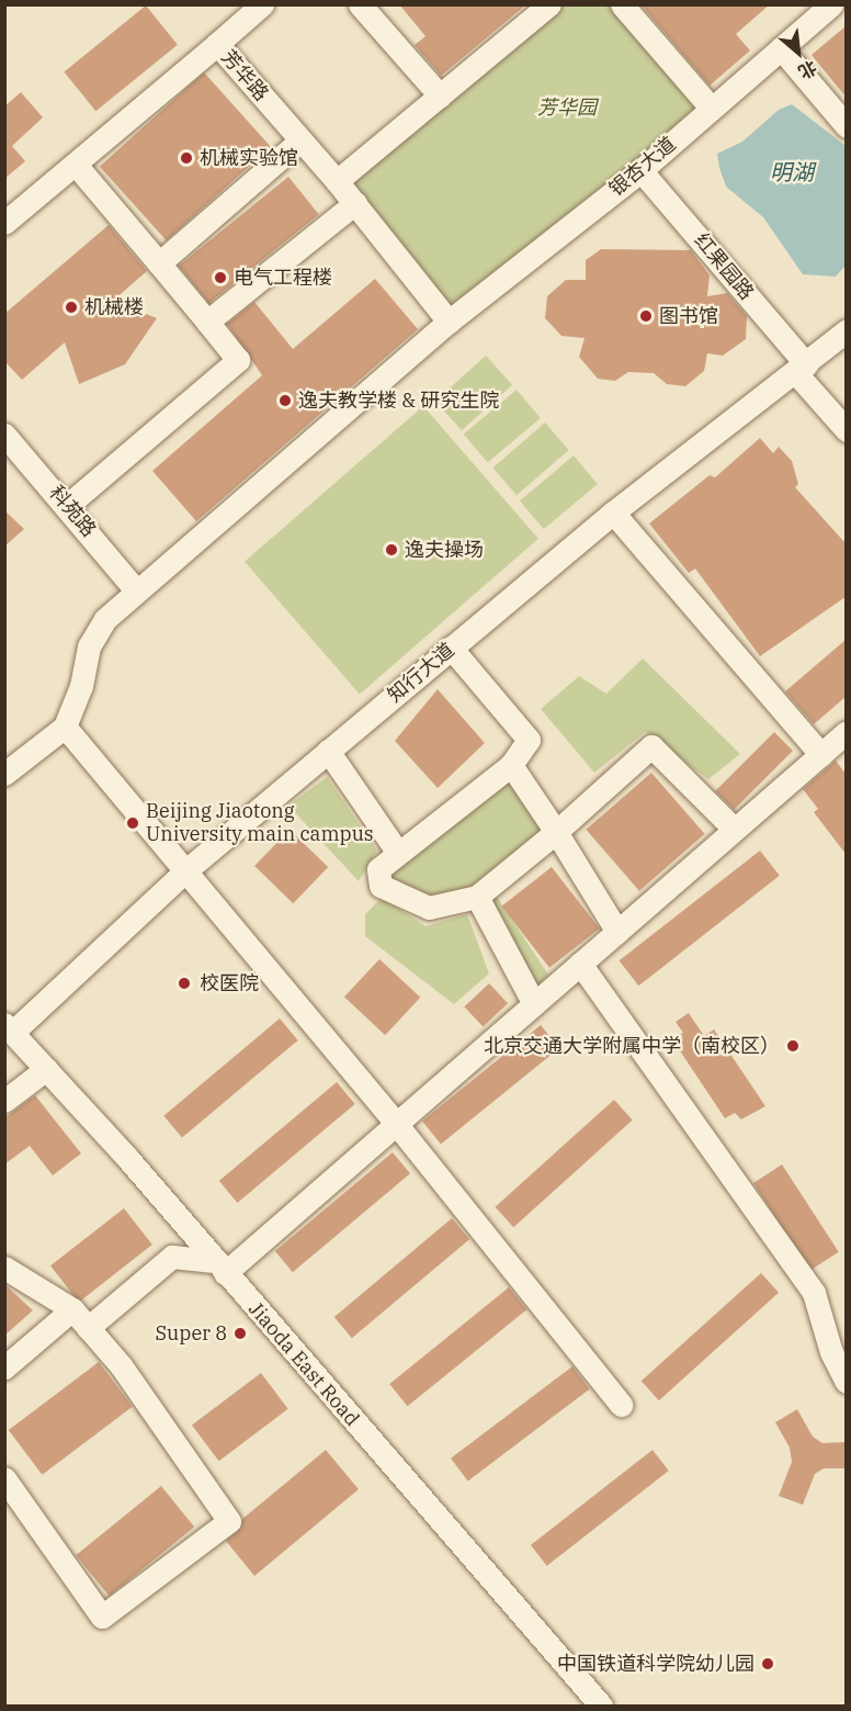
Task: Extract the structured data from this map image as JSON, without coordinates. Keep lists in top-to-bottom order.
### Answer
{
  "streets": {
    "street": [
      "芳华路",
      "银杏大道",
      "红果园路",
      "科苑路",
      "知行大道",
      "Jiaoda East Road"
    ]
  },
  "crossings": [
    ["芳华路", "银杏大道"],
    ["银杏大道", "红果园路"],
    ["银杏大道", "科苑路"],
    ["红果园路", "知行大道"],
    ["知行大道", "Jiaoda East Road"]
  ],
  "water": ["明湖"],
  "parks": ["芳华园"],
  "places": [
    "机械实验馆",
    "电气工程楼",
    "机械楼",
    "图书馆",
    "逸夫教学楼 & 研究生院",
    "逸夫操场",
    "Beijing Jiaotong University main campus",
    "校医院",
    "北京交通大学附属中学（南校区）",
    "Super 8",
    "中国铁道科学院幼儿园"
  ],
  "north": "bottom right"
}
